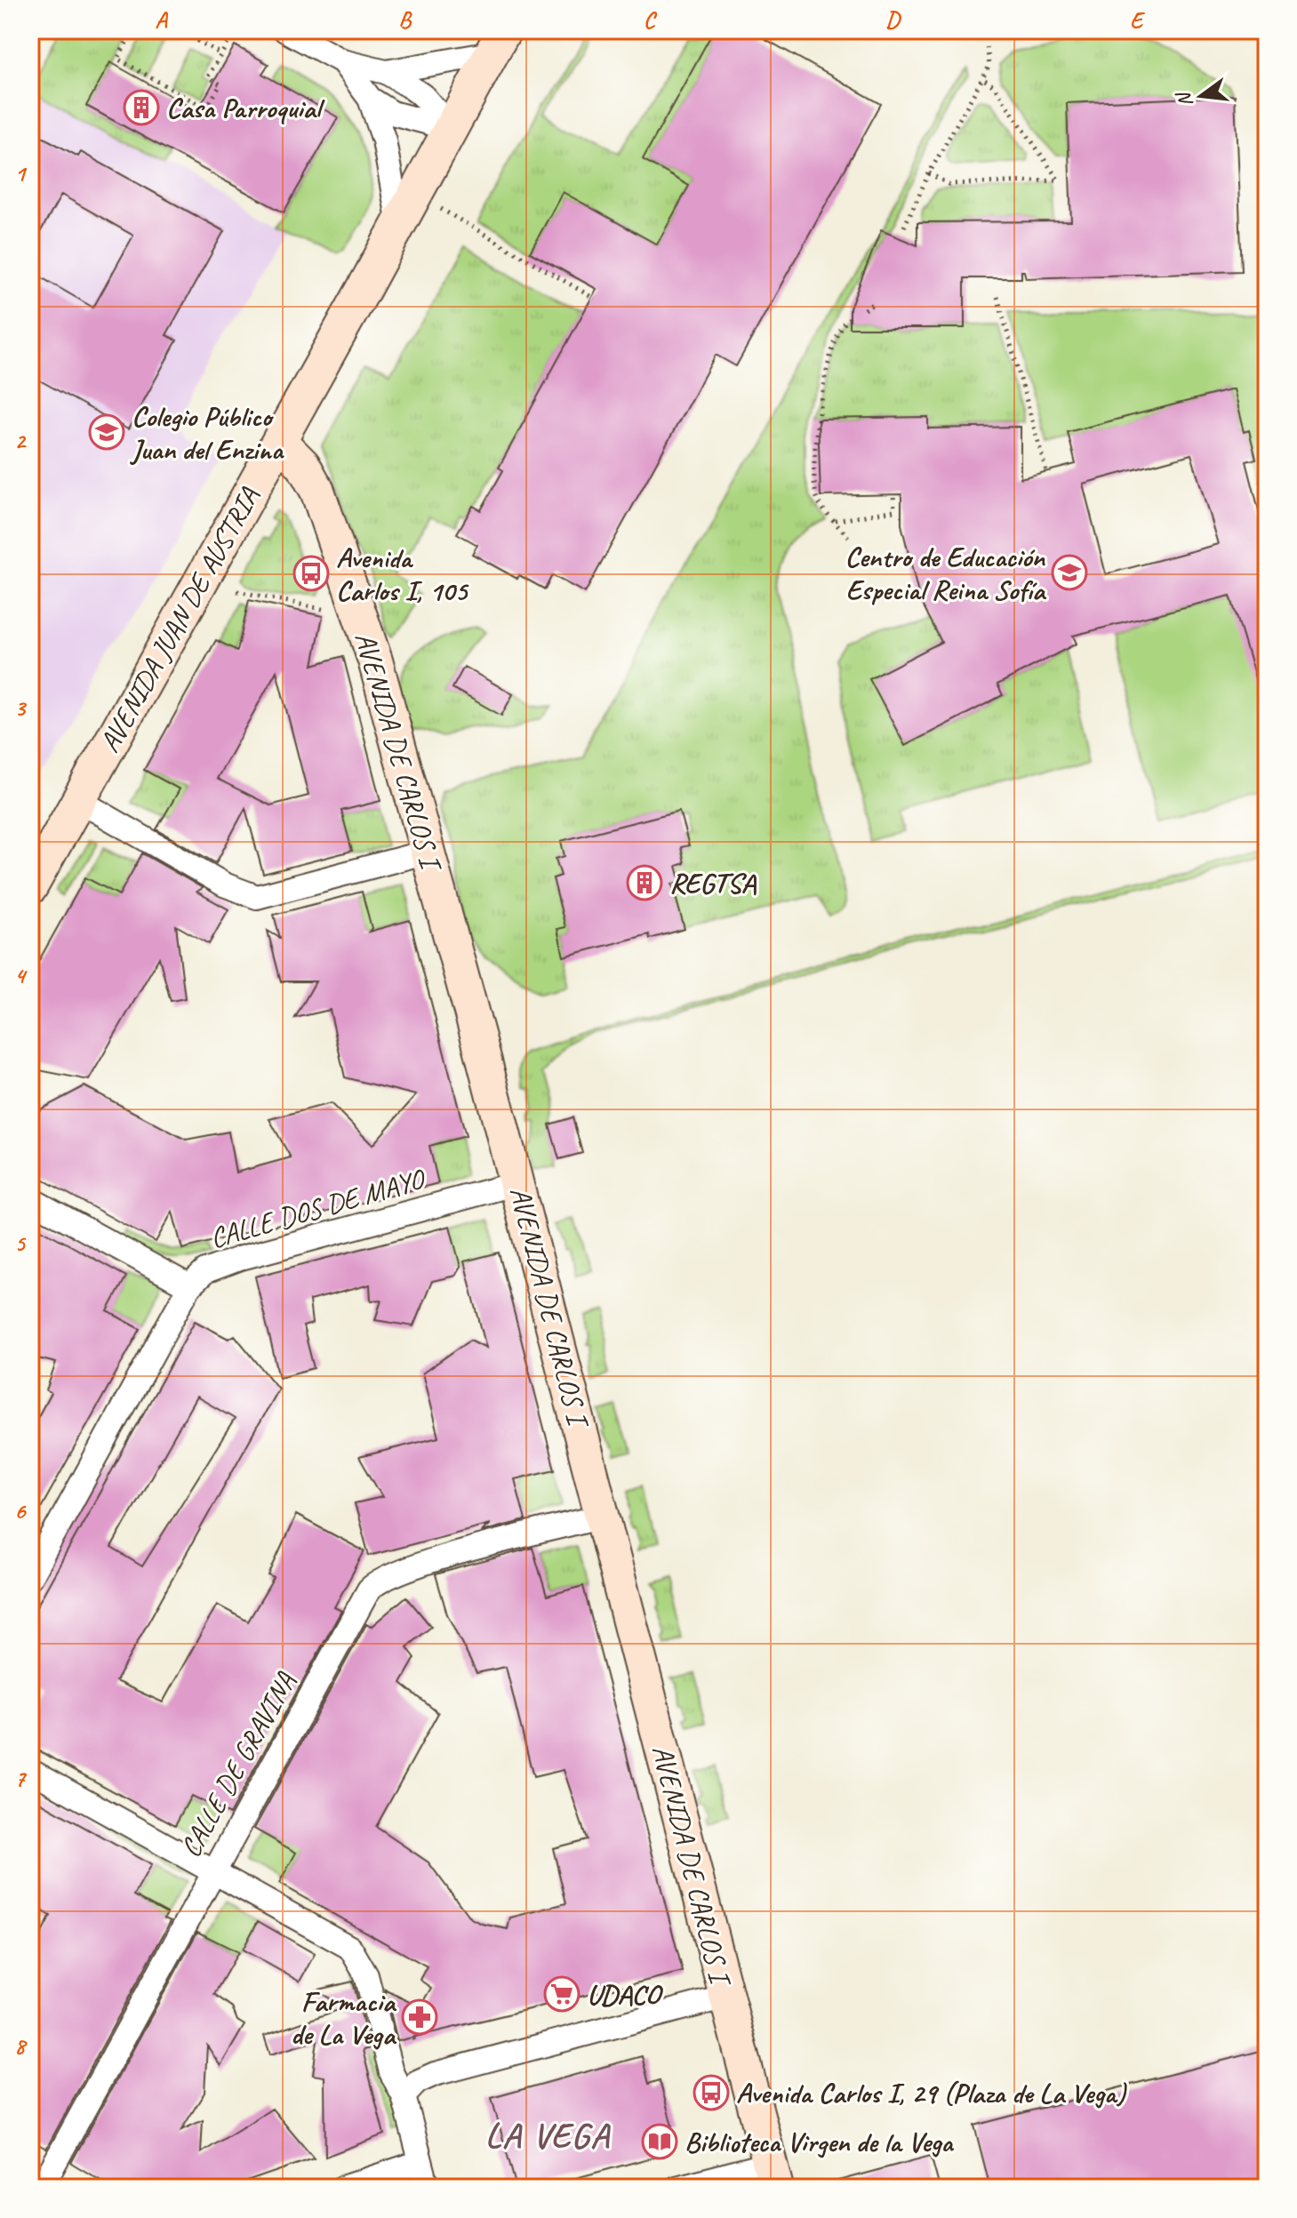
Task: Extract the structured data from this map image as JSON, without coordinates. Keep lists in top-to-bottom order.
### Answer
{
  "streets": {
    "main road": ["AVENIDA JUAN DE AUSTRIA", "AVENIDA DE CARLOS I"],
    "street": ["CALLE DOS DE MAYO", "CALLE DE GRAVINA"]
  },
  "crossings": [
    ["AVENIDA JUAN DE AUSTRIA", "AVENIDA DE CARLOS I"],
    ["AVENIDA DE CARLOS I", "CALLE DOS DE MAYO"],
    ["AVENIDA DE CARLOS I", "CALLE DE GRAVINA"]
  ],
  "districts": ["LA VEGA"],
  "places": {
    "building": ["Casa Parroquial", "REGTSA"],
    "school or university": ["Colegio Público Juan del Enzina", "Centro de Educación Especial Reina Sofía"],
    "bus stop": ["Avenida Carlos I, 105", "Avenida Carlos I, 29 (Plaza de La Vega)"],
    "supermarket": ["UDACO"],
    "pharmacy": ["Farmacia de La Vega"],
    "library": ["Biblioteca Virgen de la Vega"]
  },
  "north": "left",
  "grid": {
    "columns": [
      "A",
      "B",
      "C",
      "D",
      "E"
    ],
    "rows": [
      "1",
      "2",
      "3",
      "4",
      "5",
      "6",
      "7",
      "8"
    ]
  }
}
